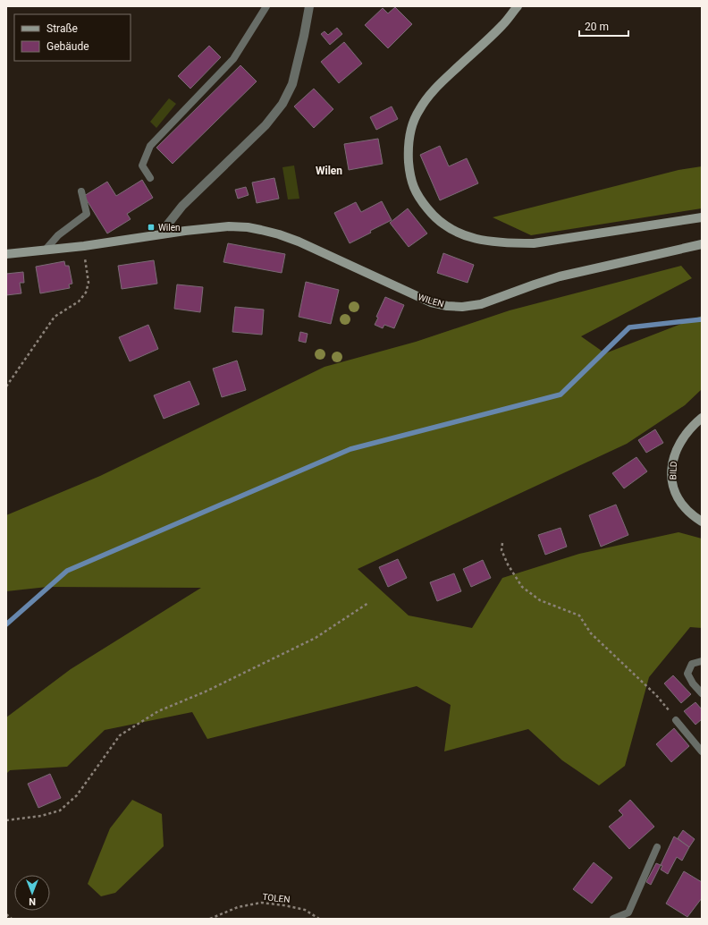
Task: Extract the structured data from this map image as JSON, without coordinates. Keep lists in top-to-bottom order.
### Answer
{
  "streets": {
    "street": ["WILEN", "BILD"],
    "path": ["TOLEN"]
  },
  "districts": ["Wilen"],
  "places": {
    "transit": ["Wilen"]
  },
  "legend": ["Straße", "Gebäude"],
  "scale_bar": "20 m",
  "north": "bottom"
}
